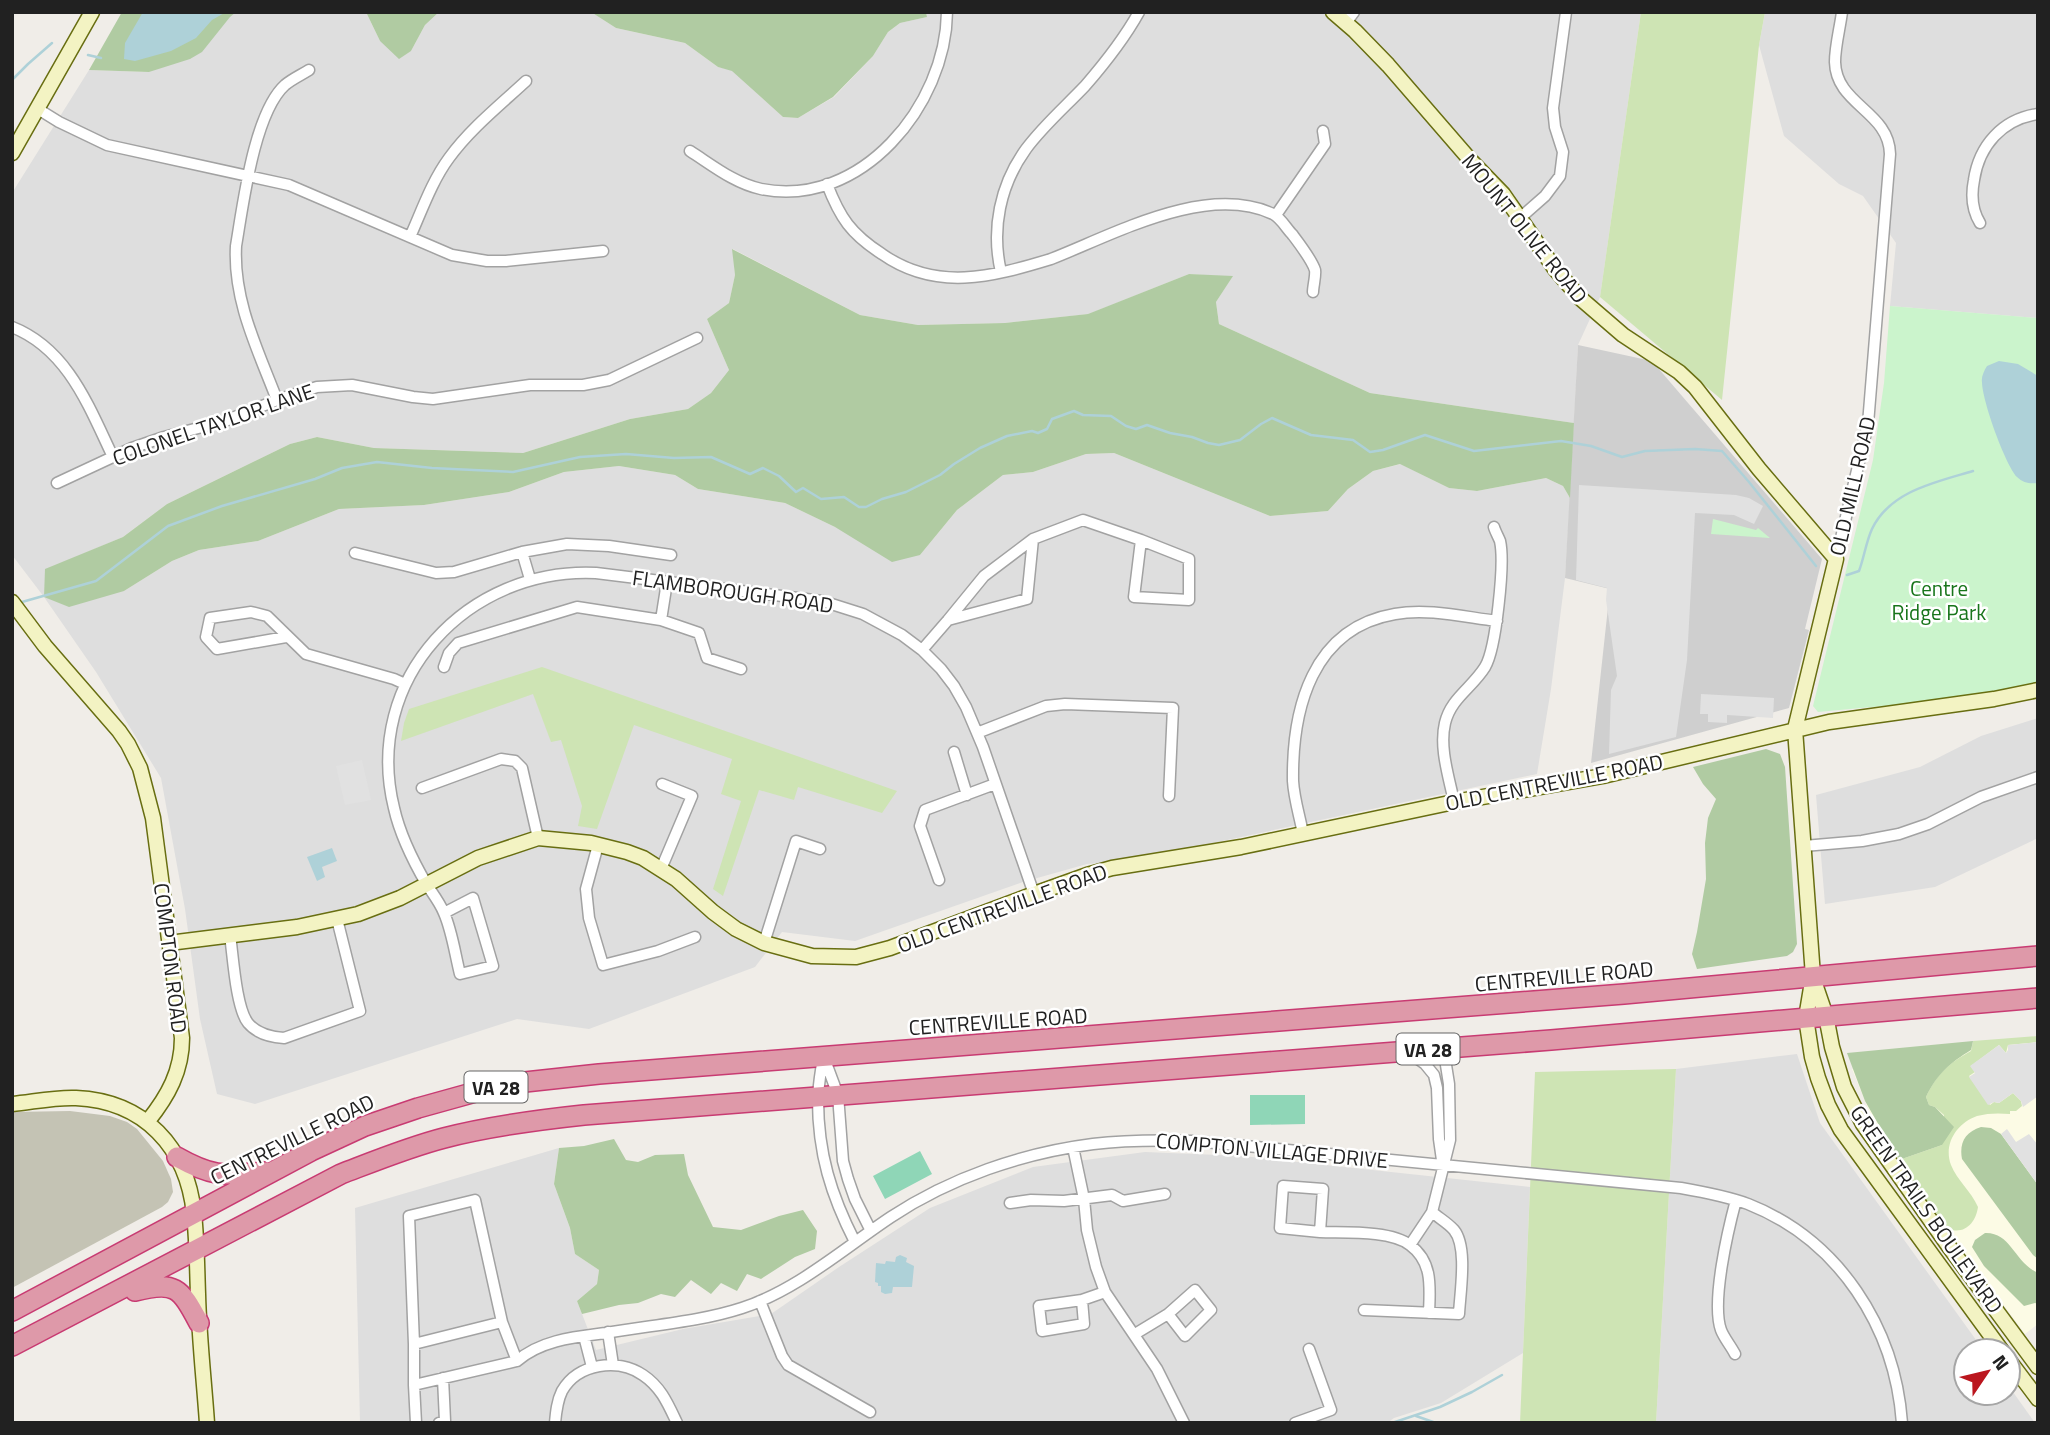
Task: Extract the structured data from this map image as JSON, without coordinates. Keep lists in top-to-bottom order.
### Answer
{
  "streets": {
    "highway": ["CENTREVILLE ROAD", "VA 28"],
    "street": [
      "MOUNT OLIVE ROAD",
      "COLONEL TAYLOR LANE",
      "OLD MILL ROAD",
      "FLAMBOROUGH ROAD",
      "OLD CENTREVILLE ROAD",
      "COMPTON ROAD",
      "COMPTON VILLAGE DRIVE",
      "GREEN TRAILS BOULEVARD"
    ]
  },
  "crossings": [
    ["MOUNT OLIVE ROAD", "OLD MILL ROAD"],
    ["OLD MILL ROAD", "OLD CENTREVILLE ROAD"],
    ["OLD MILL ROAD", "CENTREVILLE ROAD"],
    ["OLD MILL ROAD", "GREEN TRAILS BOULEVARD"],
    ["FLAMBOROUGH ROAD", "OLD CENTREVILLE ROAD"],
    ["OLD CENTREVILLE ROAD", "COMPTON ROAD"],
    ["CENTREVILLE ROAD", "GREEN TRAILS BOULEVARD"],
    ["VA 28", "GREEN TRAILS BOULEVARD"]
  ],
  "parks": ["Centre Ridge Park"],
  "north": "top right"
}
